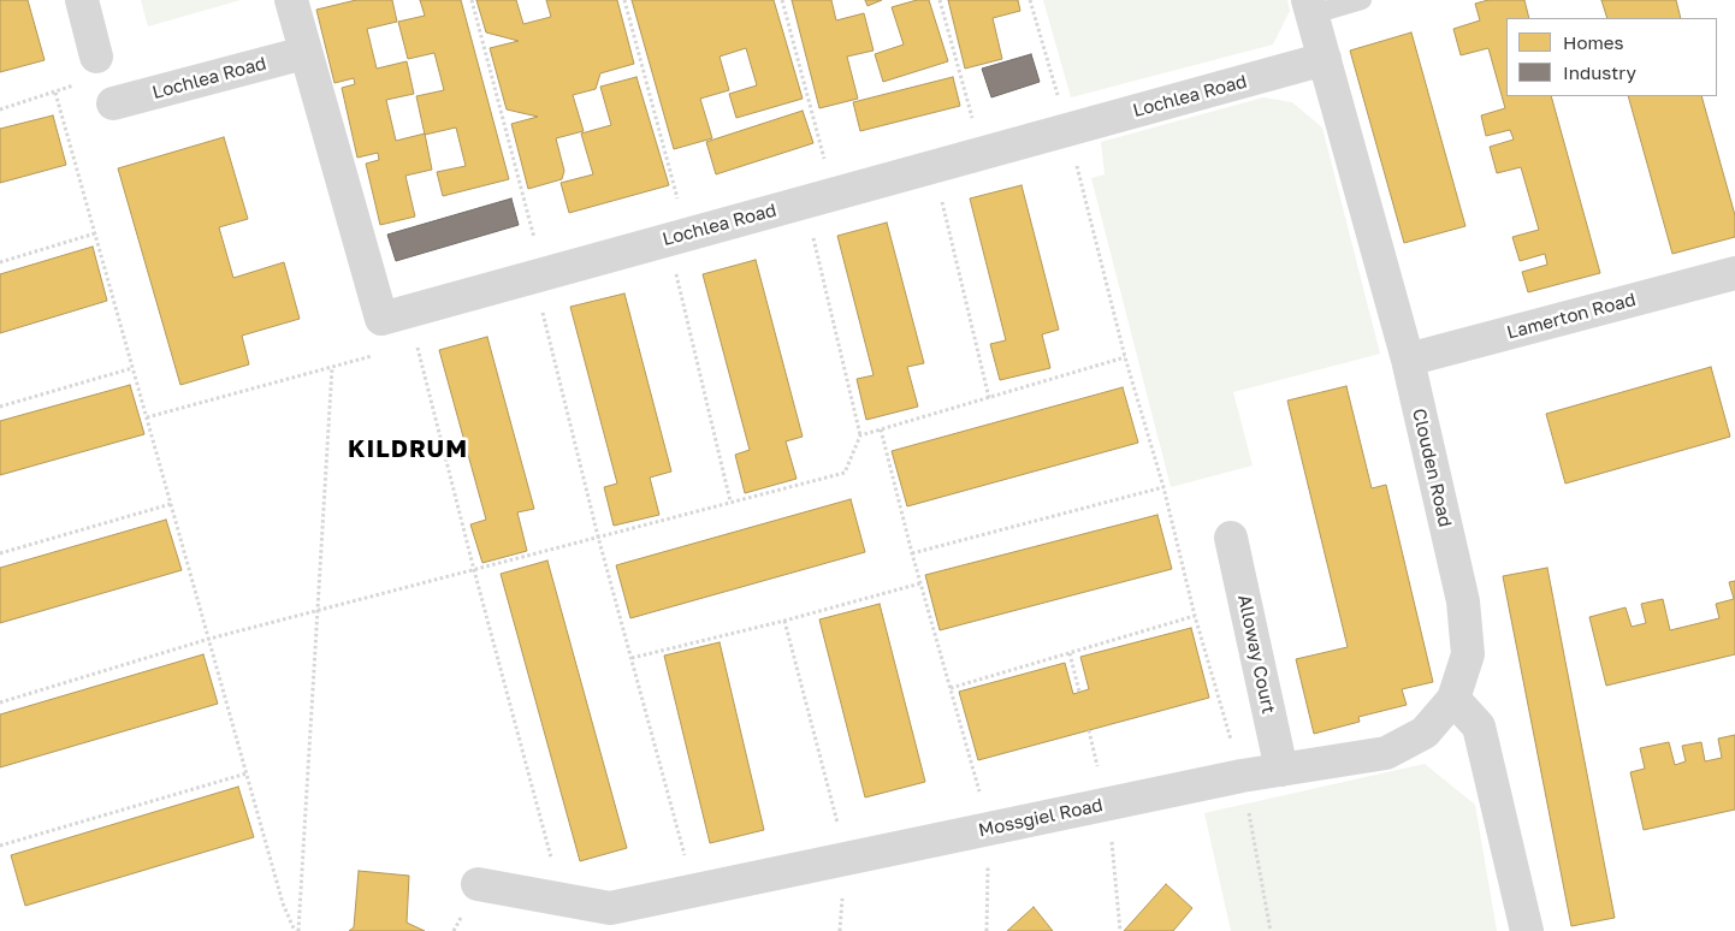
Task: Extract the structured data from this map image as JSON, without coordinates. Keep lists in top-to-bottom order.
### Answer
{
  "streets": {
    "street": [
      "Lochlea Road",
      "Lamerton Road",
      "Clouden Road",
      "Alloway Court",
      "Mossgiel Road"
    ]
  },
  "crossings": [
    ["Lochlea Road", "Clouden Road"],
    ["Lamerton Road", "Clouden Road"],
    ["Clouden Road", "Mossgiel Road"],
    ["Alloway Court", "Mossgiel Road"]
  ],
  "districts": ["KILDRUM"],
  "legend": ["Homes", "Industry"]
}
